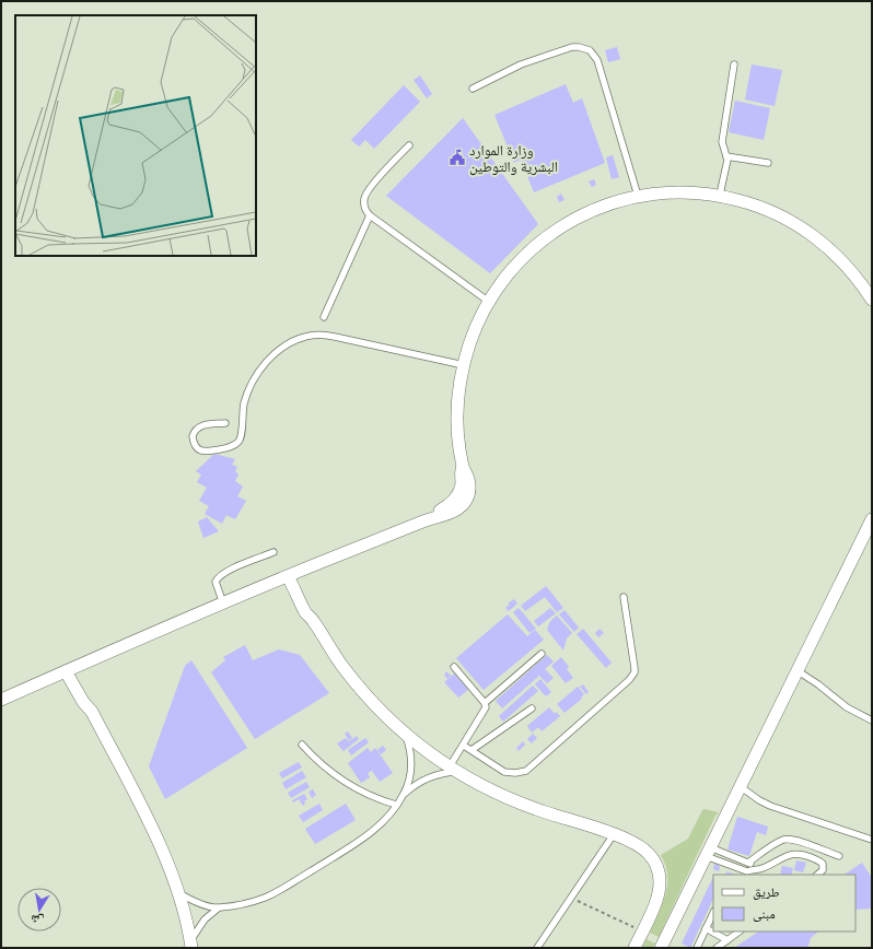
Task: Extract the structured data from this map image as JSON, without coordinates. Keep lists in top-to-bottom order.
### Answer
{
  "places": {
    "public building": ["وزارة الموارد البشرية والتوطين"]
  },
  "legend": ["طريق", "مبنى"],
  "north": "bottom"
}
